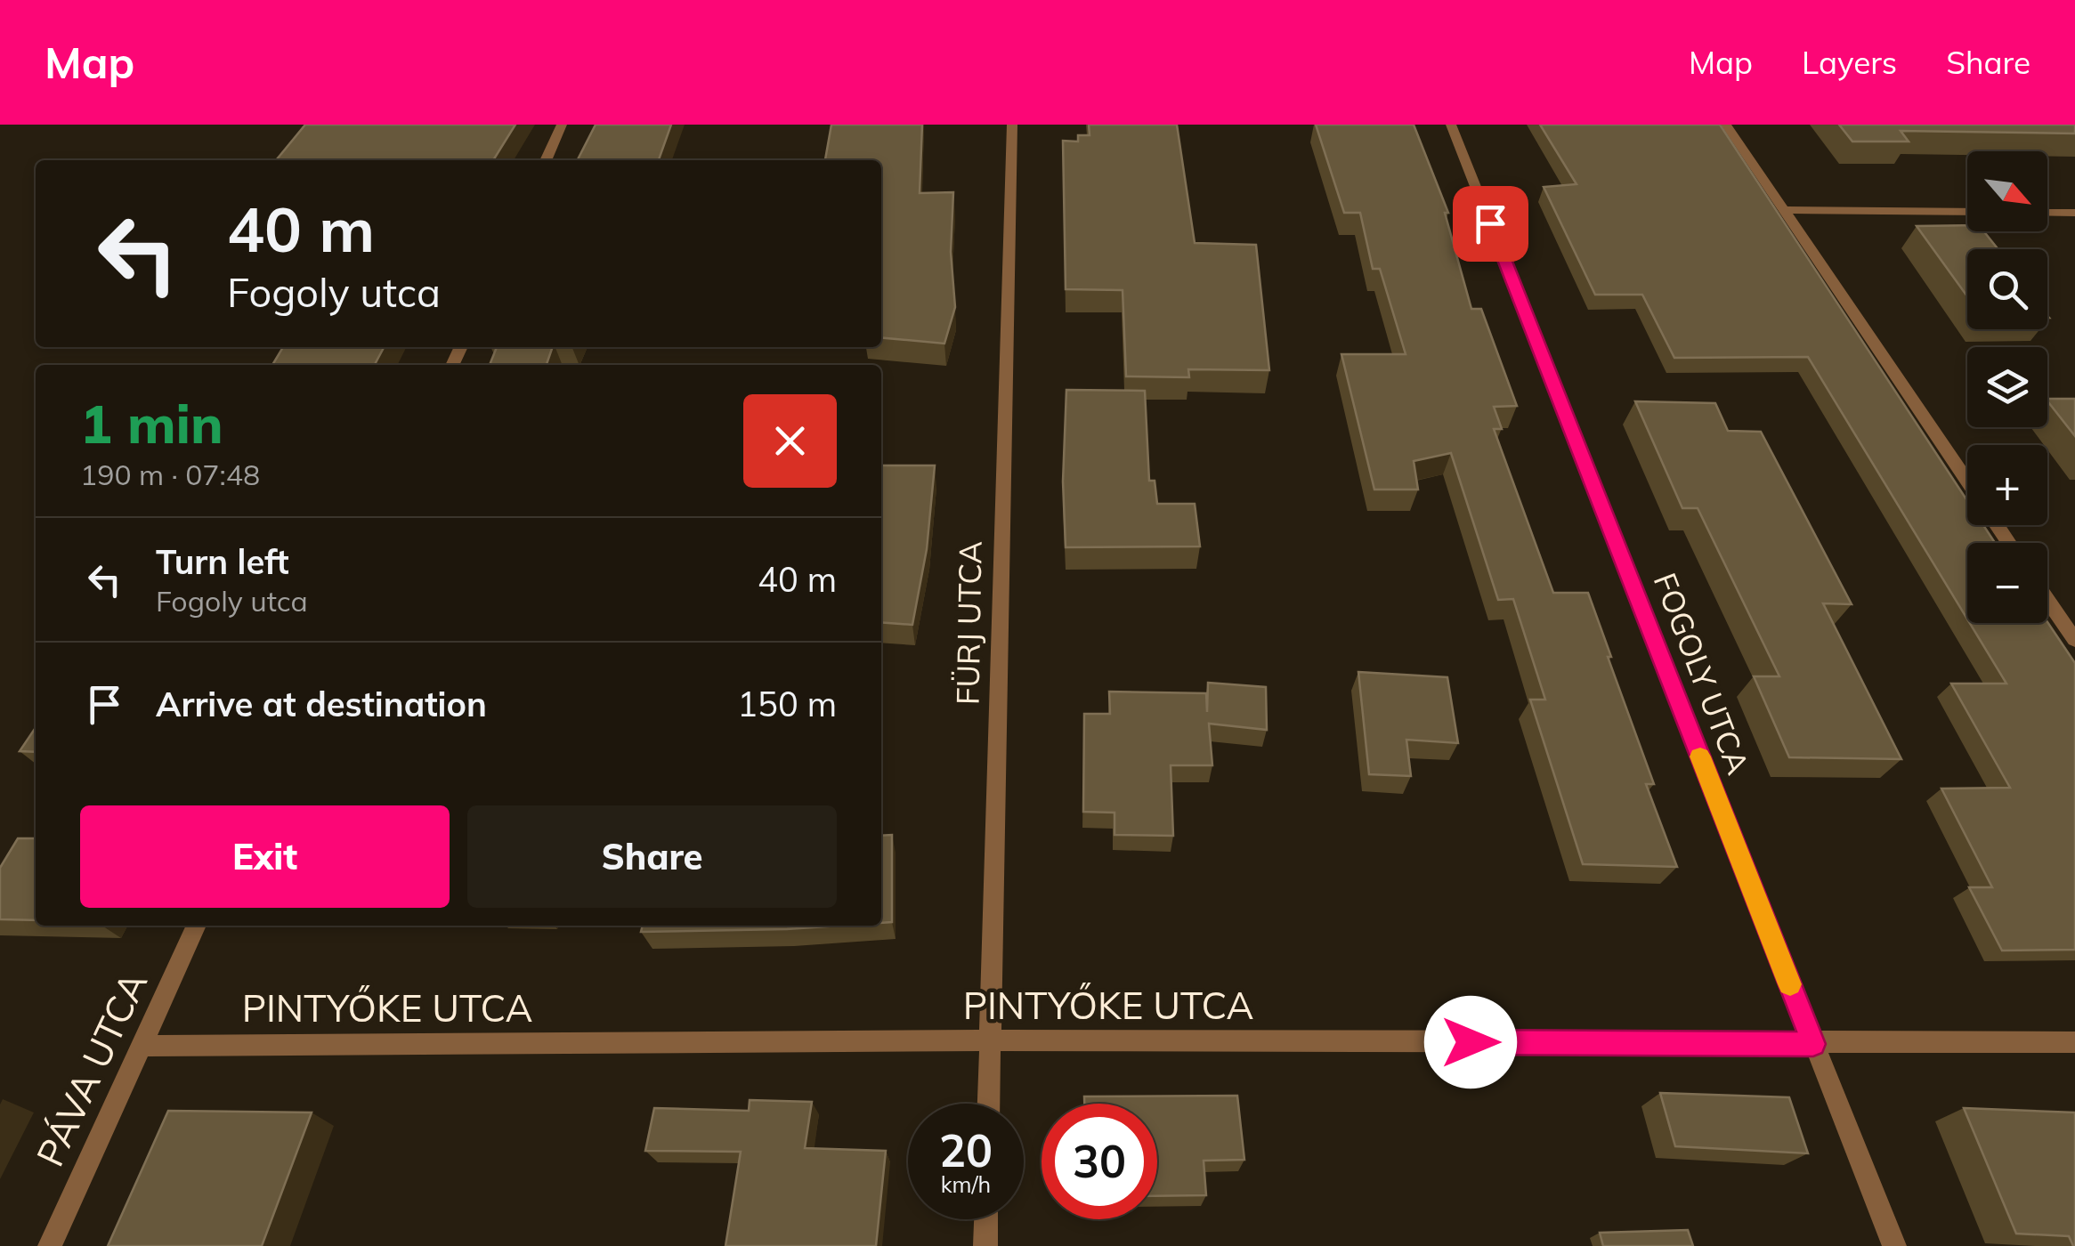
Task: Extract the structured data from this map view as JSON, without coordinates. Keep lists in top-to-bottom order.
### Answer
{
  "streets": {
    "street": [
      "FÜRJ UTCA",
      "FOGOLY UTCA",
      "PINTYŐKE UTCA",
      "PÁVA UTCA"
    ]
  },
  "crossings": [
    ["FÜRJ UTCA", "PINTYŐKE UTCA"],
    ["FOGOLY UTCA", "PINTYŐKE UTCA"],
    ["PINTYŐKE UTCA", "PÁVA UTCA"]
  ],
  "north": "bottom right",
  "page": {
    "header": "Map",
    "nav": ["Map", "Layers", "Share"],
    "map_buttons": ["+", "−"],
    "turn": ["40 m", "Fogoly utca"],
    "heading": ["1 min", "190 m · 07:48"],
    "list": [
      {
        "name": "Turn left",
        "note": "Fogoly utca",
        "value": "40 m"
      },
      {
        "name": "Arrive at destination",
        "value": "150 m"
      }
    ],
    "buttons": ["Exit", "Share"],
    "speed": "20 km/h",
    "limit": "30"
  }
}
